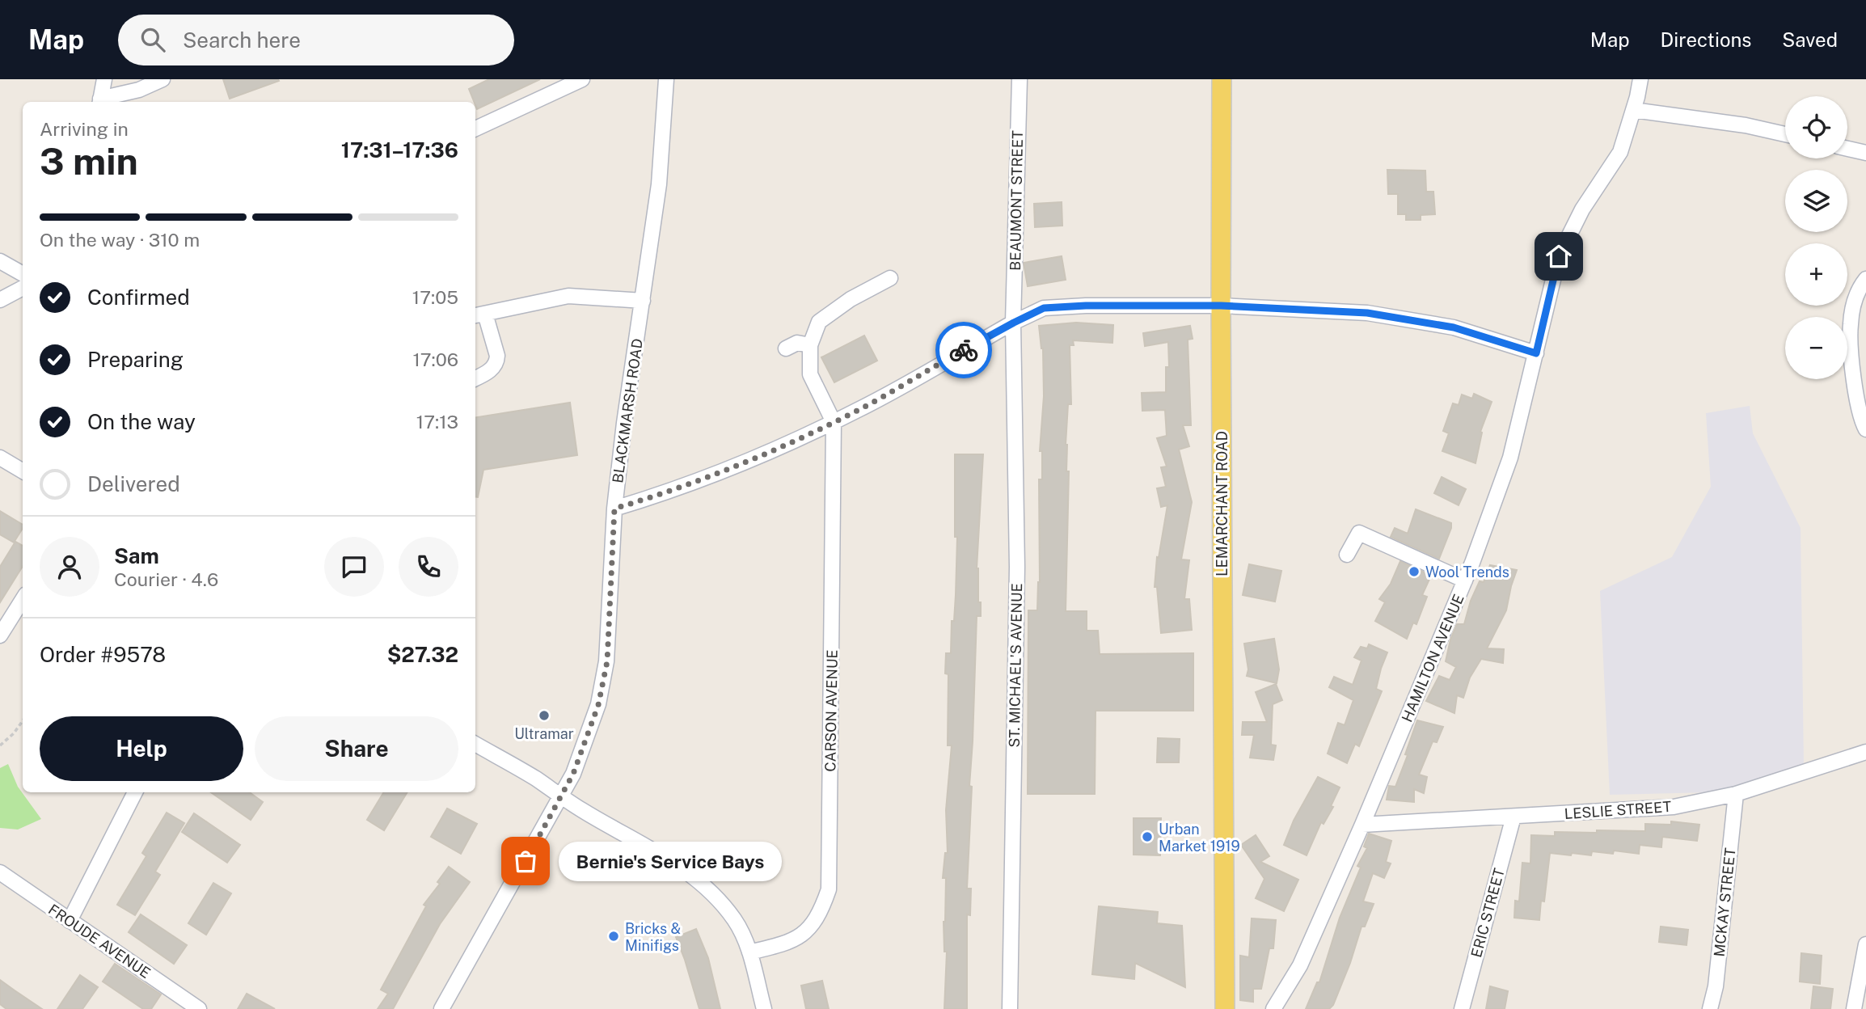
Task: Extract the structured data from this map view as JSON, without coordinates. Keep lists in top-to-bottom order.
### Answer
{
  "streets": {
    "main road": ["LEMARCHANT ROAD"],
    "street": [
      "BEAUMONT STREET",
      "BLACKMARSH ROAD",
      "HAMILTON AVENUE",
      "ST. MICHAEL'S AVENUE",
      "CARSON AVENUE",
      "LESLIE STREET",
      "MCKAY STREET",
      "ERIC STREET",
      "FROUDE AVENUE"
    ]
  },
  "crossings": [
    ["BEAUMONT STREET", "ST. MICHAEL'S AVENUE"],
    ["HAMILTON AVENUE", "LESLIE STREET"],
    ["LESLIE STREET", "MCKAY STREET"],
    ["LESLIE STREET", "ERIC STREET"]
  ],
  "places": [
    "Wool Trends",
    "Ultramar",
    "Urban Market 1919",
    "Bernie's Service Bays",
    "Bricks & Minifigs"
  ],
  "page": {
    "header": "Map",
    "search": "Search here",
    "nav": ["Map", "Directions", "Saved"],
    "map_buttons": ["+", "−"],
    "heading": ["3 min", "Arriving in", "17:31–17:36"],
    "panel": [
      "Sam",
      "Courier · 4.6",
      "Order #9578",
      "$27.32"
    ],
    "bar": "On the way · 310 m",
    "list": [
      ["Confirmed", "17:05"],
      ["Preparing", "17:06"],
      ["On the way", "17:13"],
      "Delivered"
    ],
    "buttons": ["Help", "Share"],
    "bubble": "Bernie's Service Bays"
  }
}
